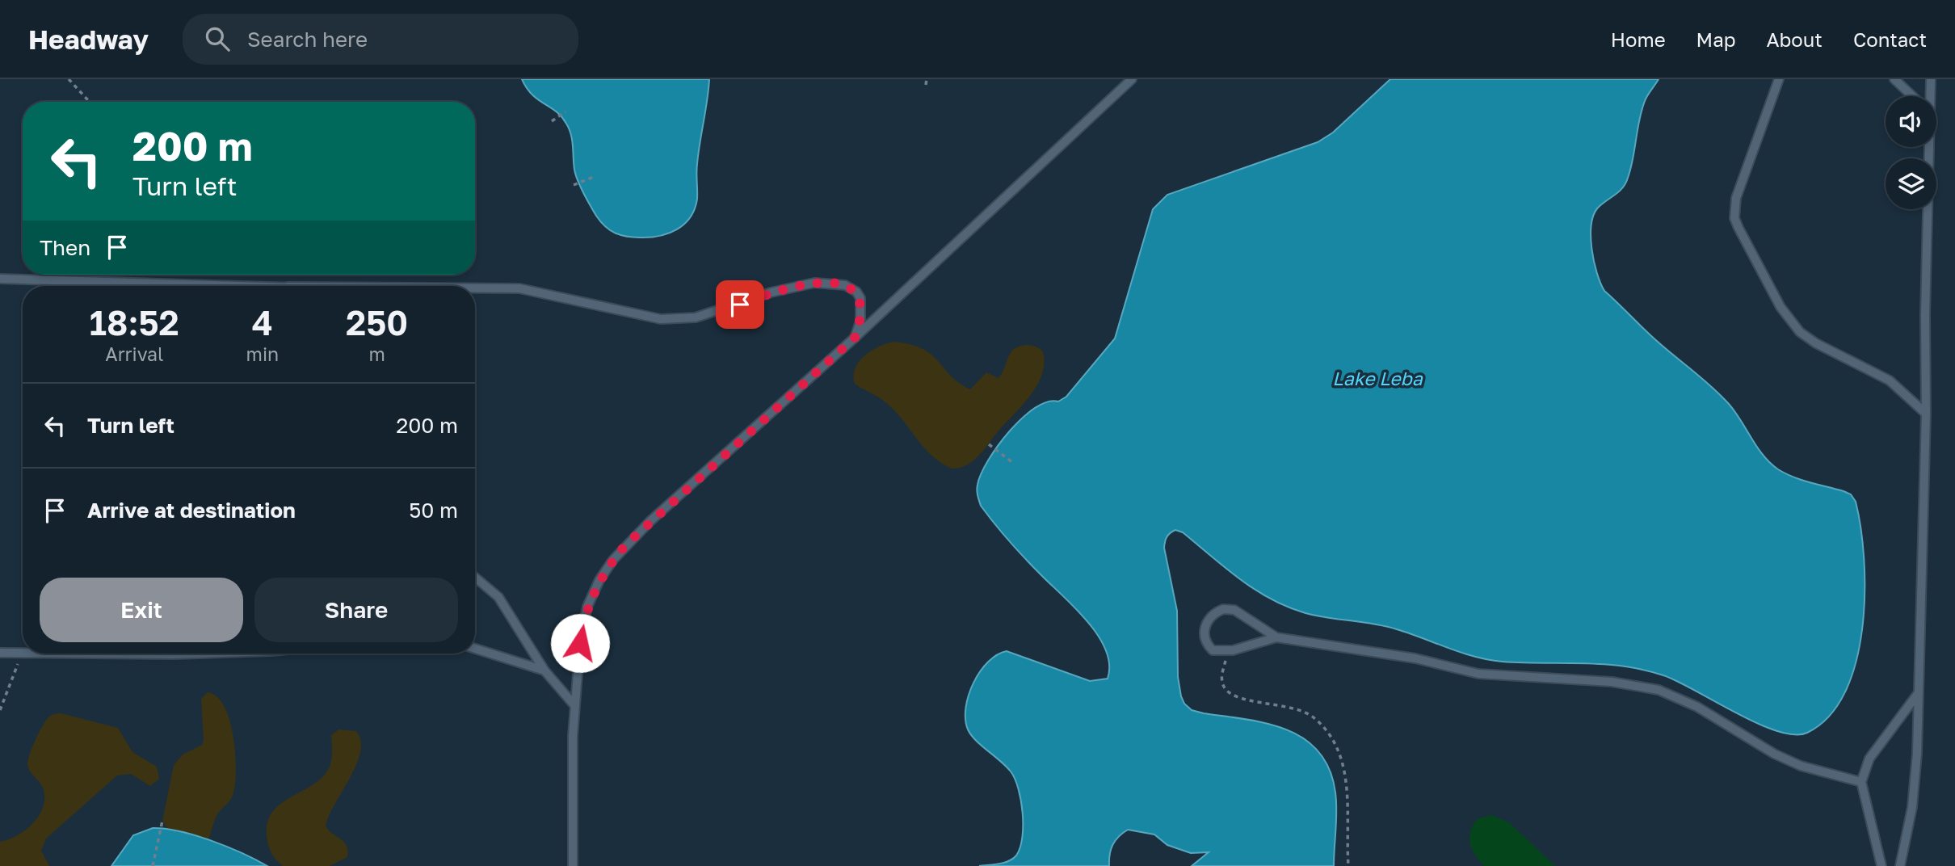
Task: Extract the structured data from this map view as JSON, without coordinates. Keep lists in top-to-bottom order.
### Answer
{
  "water": ["Lake Leba"],
  "page": {
    "header": "Headway",
    "search": "Search here",
    "nav": [
      "Home",
      "Map",
      "About",
      "Contact"
    ],
    "turn": ["200 m", "Turn left"],
    "then": "Then",
    "eta": [
      "18:52",
      "Arrival",
      "4",
      "min",
      "250",
      "m"
    ],
    "list": [
      {
        "name": "Turn left",
        "value": "200 m"
      },
      {
        "name": "Arrive at destination",
        "value": "50 m"
      }
    ],
    "buttons": ["Exit", "Share"]
  }
}
